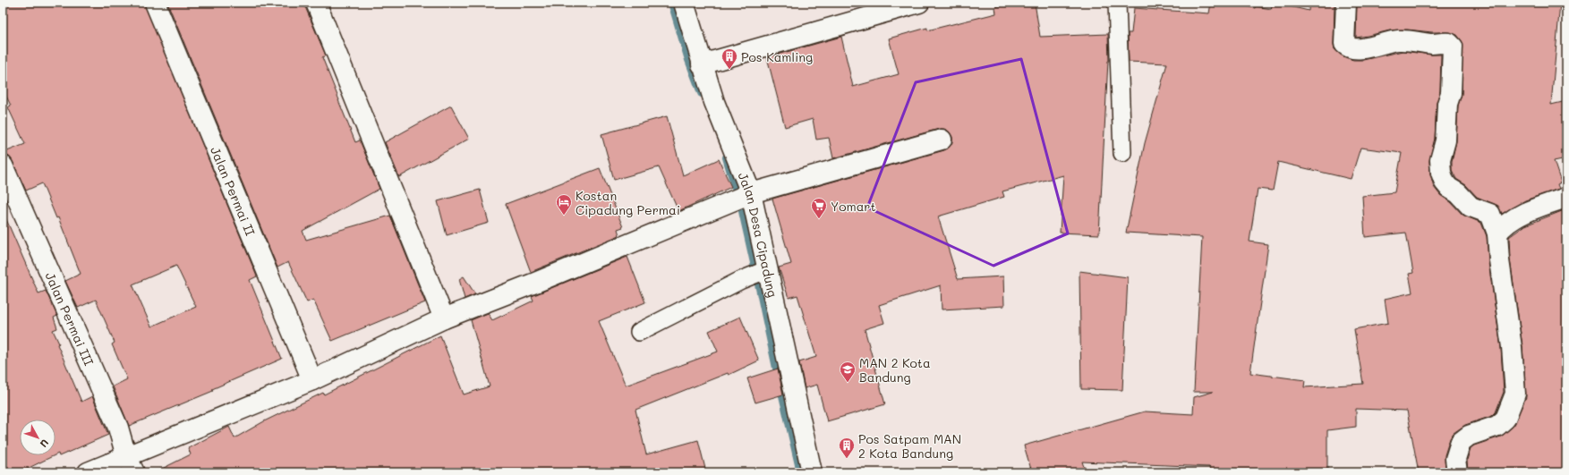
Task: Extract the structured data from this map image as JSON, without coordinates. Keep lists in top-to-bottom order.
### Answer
{
  "streets": {
    "street": ["Jalan Permai II", "Jalan Desa Cipadung", "Jalan Permai III"]
  },
  "places": {
    "building": ["Pos Kamling", "Pos Satpam MAN 2 Kota Bandung"],
    "hotel": ["Kostan Cipadung Permai"],
    "supermarket": ["Yomart"],
    "school or university": ["MAN 2 Kota Bandung"]
  },
  "north": "bottom right"
}
